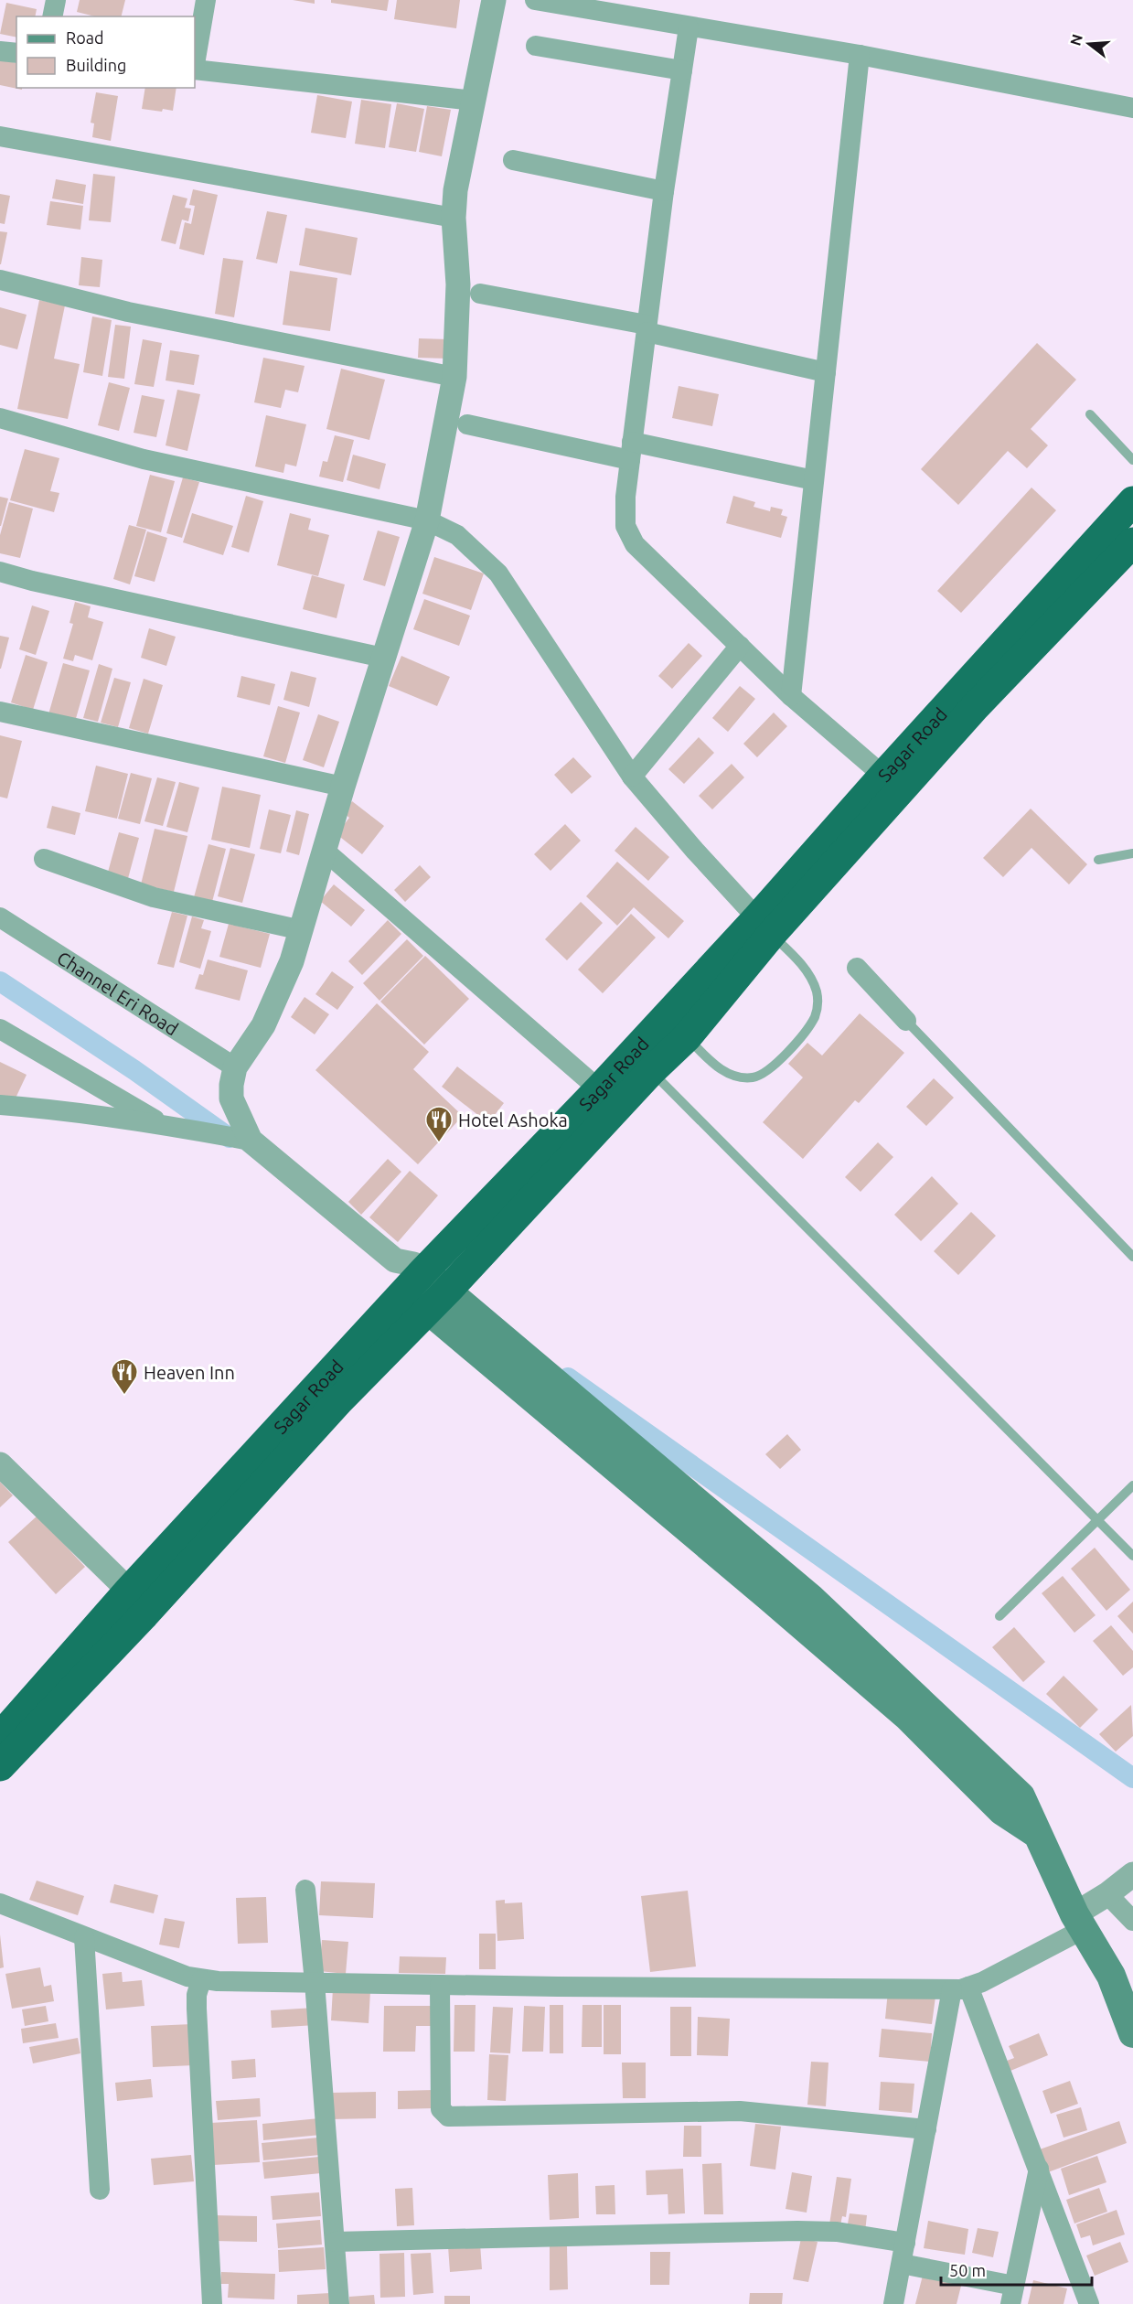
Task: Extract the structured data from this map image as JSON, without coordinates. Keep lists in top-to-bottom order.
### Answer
{
  "streets": {
    "highway": ["Sagar Road"],
    "street": ["Channel Eri Road"]
  },
  "places": {
    "restaurant": ["Hotel Ashoka", "Heaven Inn"]
  },
  "legend": ["Road", "Building"],
  "scale_bar": "50 m",
  "north": "left"
}
